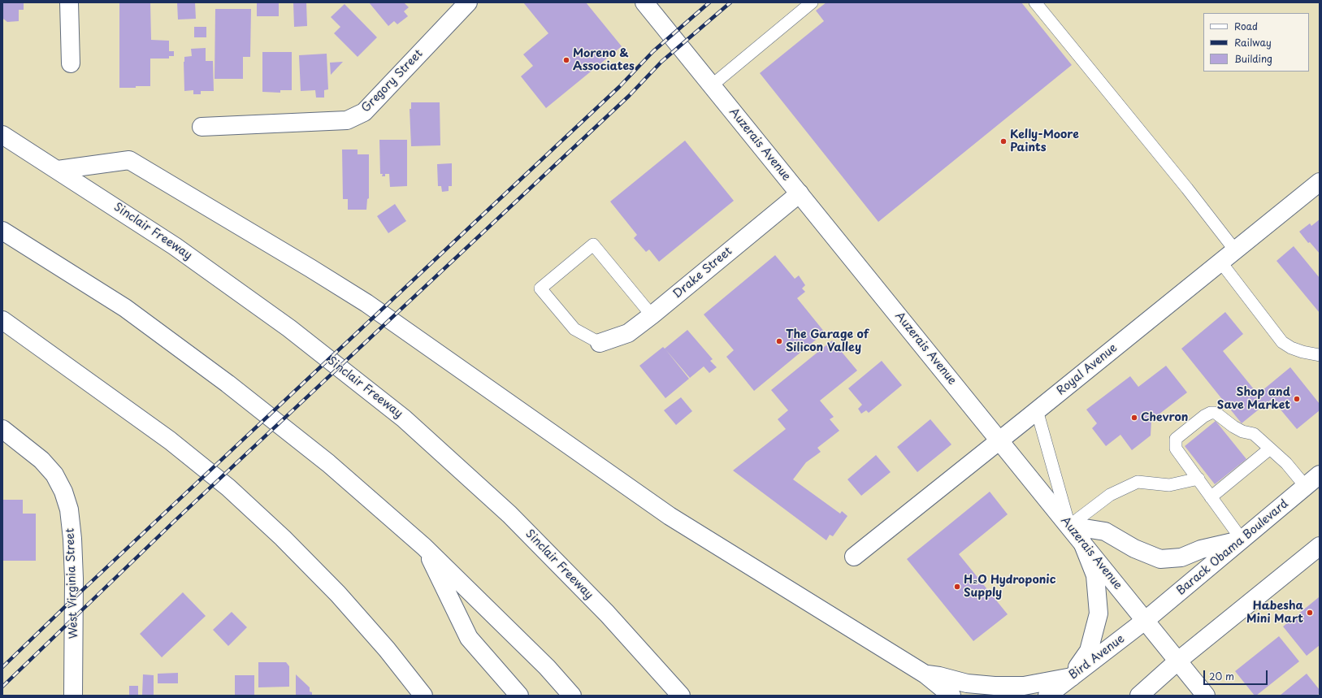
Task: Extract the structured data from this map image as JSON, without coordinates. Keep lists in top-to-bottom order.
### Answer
{
  "streets": {
    "main road": [
      "Gregory Street",
      "Auzerais Avenue",
      "Sinclair Freeway",
      "Drake Street",
      "Royal Avenue",
      "Barack Obama Boulevard",
      "West Virginia Street",
      "Bird Avenue"
    ]
  },
  "crossings": [
    ["Auzerais Avenue", "Drake Street"],
    ["Auzerais Avenue", "Royal Avenue"],
    ["Auzerais Avenue", "Barack Obama Boulevard"],
    ["Auzerais Avenue", "Bird Avenue"],
    ["Barack Obama Boulevard", "Bird Avenue"]
  ],
  "places": [
    "Moreno & Associates",
    "Kelly-Moore Paints",
    "The Garage of Silicon Valley",
    "Shop and Save Market",
    "Chevron",
    "H₂O Hydroponic Supply",
    "Habesha Mini Mart"
  ],
  "legend": ["Road", "Railway", "Building"],
  "scale_bar": "20 m"
}
